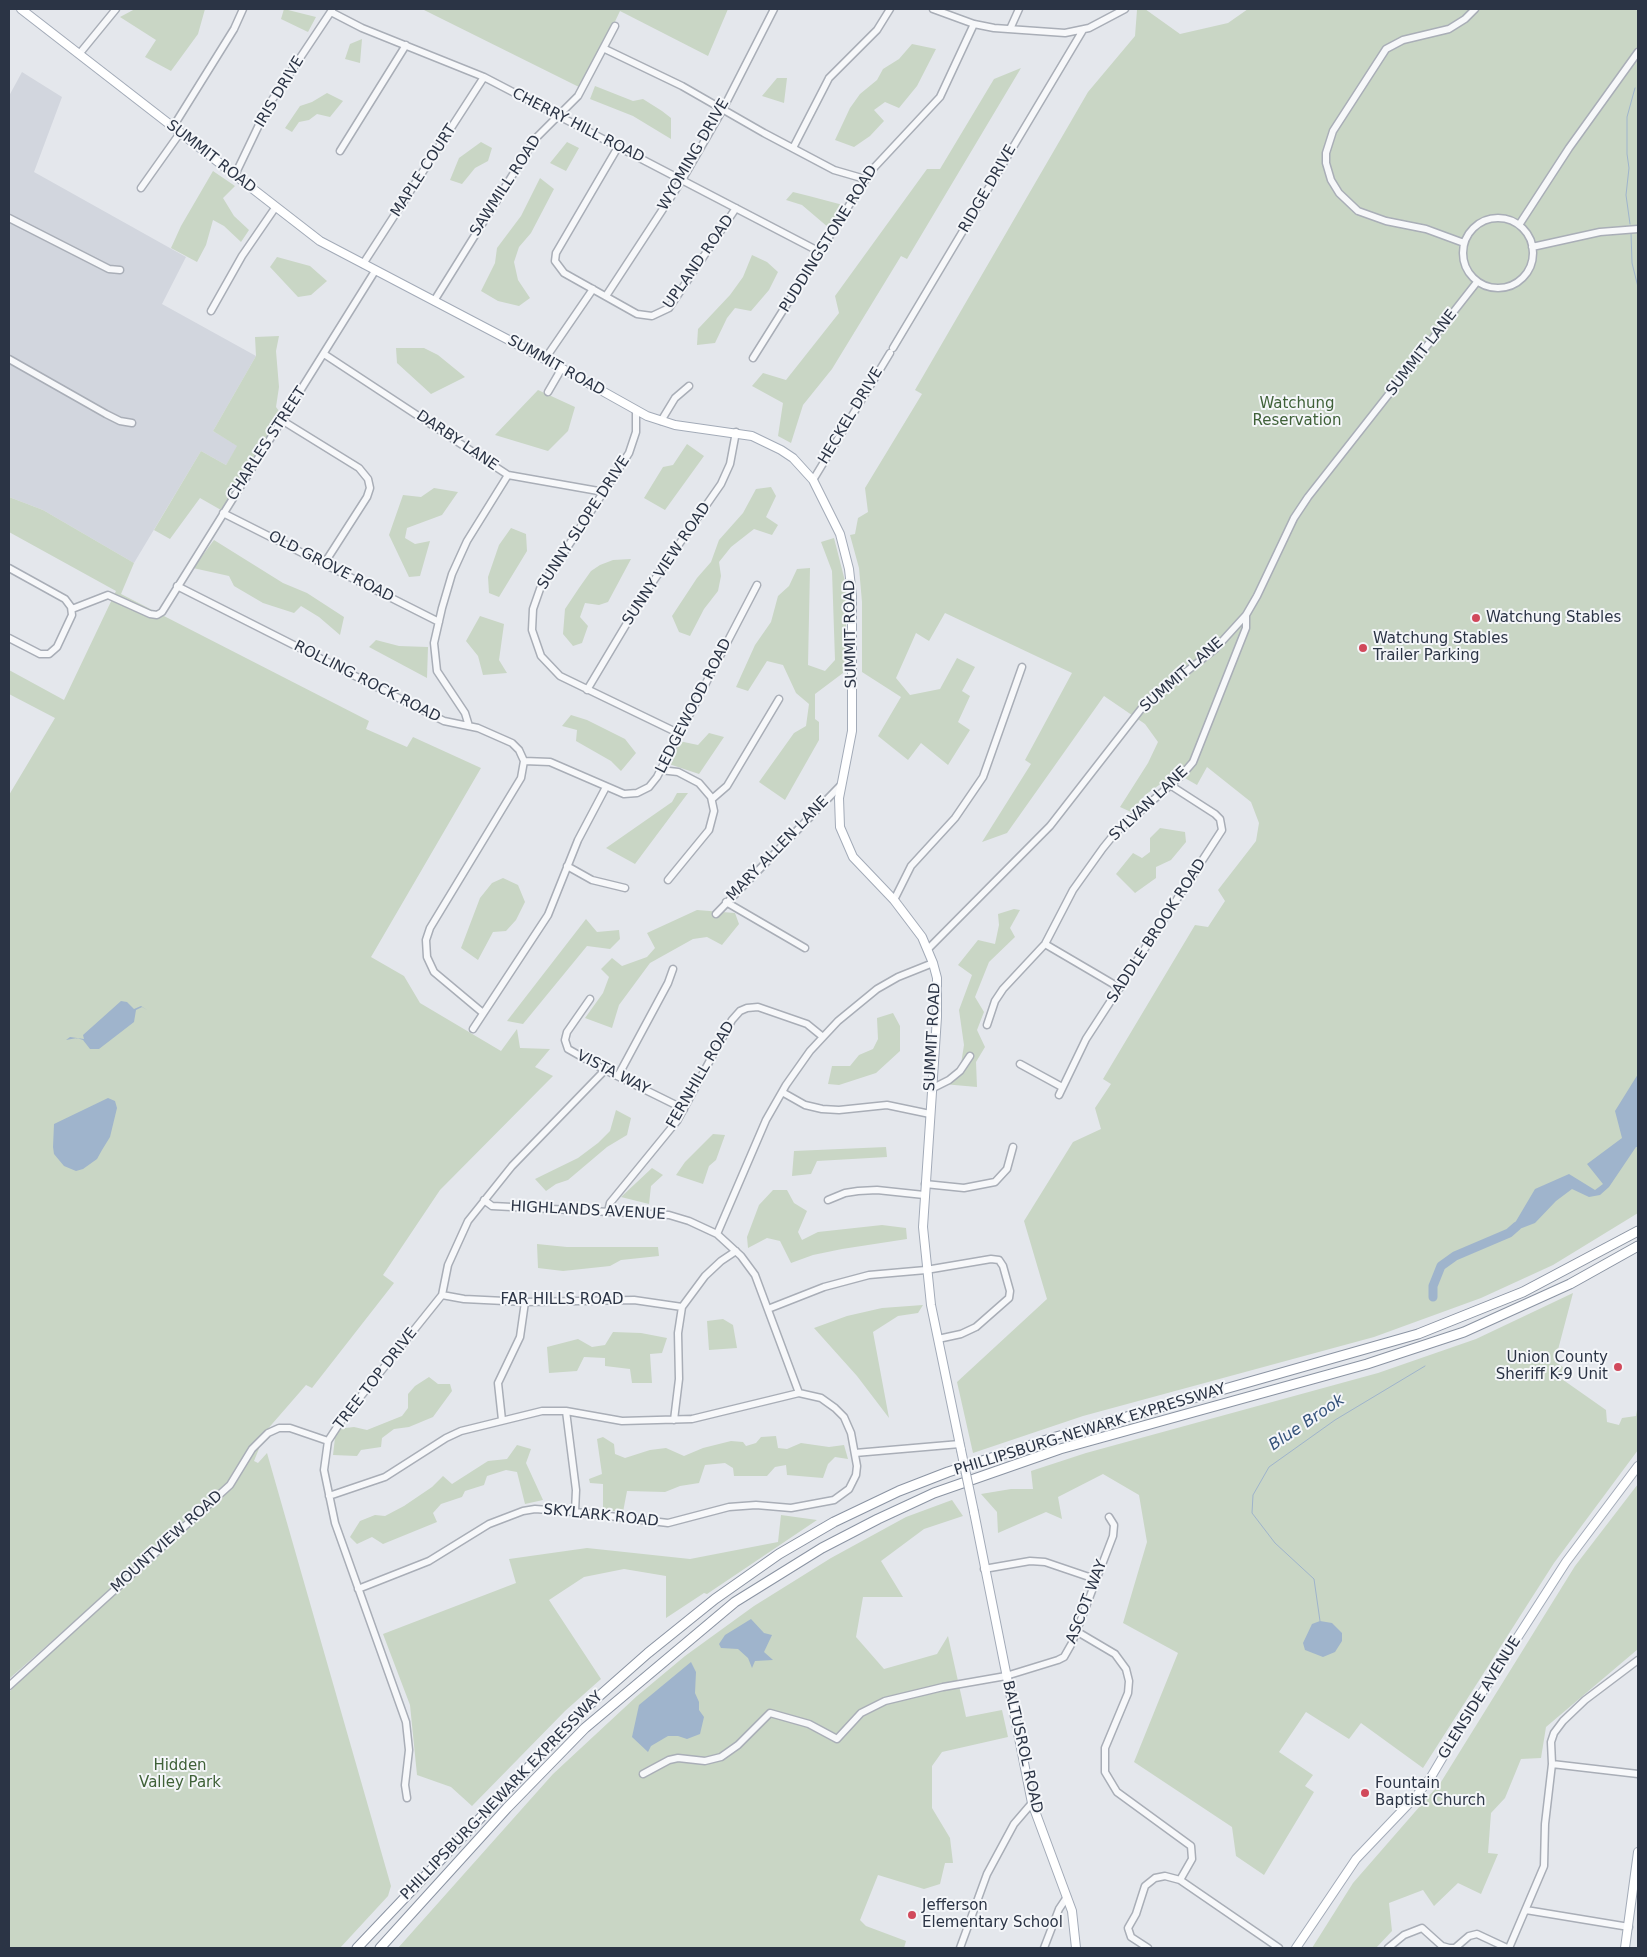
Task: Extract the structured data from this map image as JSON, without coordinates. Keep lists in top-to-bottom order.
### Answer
{
  "streets": {
    "highway": ["PHILLIPSBURG-NEWARK EXPRESSWAY"],
    "main road": ["SUMMIT ROAD", "GLENSIDE AVENUE", "BALTUSROL ROAD"],
    "street": [
      "IRIS DRIVE",
      "CHERRY HILL ROAD",
      "WYOMING DRIVE",
      "MAPLE COURT",
      "SAWMILL ROAD",
      "RIDGE DRIVE",
      "PUDDINGSTONE ROAD",
      "UPLAND ROAD",
      "SUMMIT LANE",
      "HECKEL DRIVE",
      "DARBY LANE",
      "CHARLES STREET",
      "SUNNY SLOPE DRIVE",
      "SUNNY VIEW ROAD",
      "OLD GROVE ROAD",
      "ROLLING ROCK ROAD",
      "LEDGEWOOD ROAD",
      "SYLVAN LANE",
      "MARY ALLEN LANE",
      "SADDLE BROOK ROAD",
      "VISTA WAY",
      "FERNHILL ROAD",
      "HIGHLANDS AVENUE",
      "FAR HILLS ROAD",
      "TREE TOP DRIVE",
      "SKYLARK ROAD",
      "MOUNTVIEW ROAD",
      "ASCOT WAY"
    ]
  },
  "crossings": [
    ["IRIS DRIVE", "CHERRY HILL ROAD"],
    ["IRIS DRIVE", "SUMMIT ROAD"],
    ["CHERRY HILL ROAD", "WYOMING DRIVE"],
    ["CHERRY HILL ROAD", "MAPLE COURT"],
    ["CHERRY HILL ROAD", "SAWMILL ROAD"],
    ["CHERRY HILL ROAD", "PUDDINGSTONE ROAD"],
    ["CHERRY HILL ROAD", "UPLAND ROAD"],
    ["WYOMING DRIVE", "UPLAND ROAD"],
    ["SUMMIT ROAD", "MAPLE COURT"],
    ["SUMMIT ROAD", "SAWMILL ROAD"],
    ["SUMMIT ROAD", "SUMMIT LANE"],
    ["SUMMIT ROAD", "HECKEL DRIVE"],
    ["SUMMIT ROAD", "CHARLES STREET"],
    ["SUMMIT ROAD", "SUNNY SLOPE DRIVE"],
    ["SUMMIT ROAD", "SUNNY VIEW ROAD"],
    ["SUMMIT ROAD", "MARY ALLEN LANE"],
    ["SUMMIT ROAD", "BALTUSROL ROAD"],
    ["RIDGE DRIVE", "HECKEL DRIVE"],
    ["SUMMIT LANE", "SYLVAN LANE"],
    ["DARBY LANE", "CHARLES STREET"],
    ["DARBY LANE", "SUNNY SLOPE DRIVE"],
    ["CHARLES STREET", "OLD GROVE ROAD"],
    ["CHARLES STREET", "ROLLING ROCK ROAD"],
    ["SUNNY SLOPE DRIVE", "SUNNY VIEW ROAD"],
    ["SUNNY SLOPE DRIVE", "LEDGEWOOD ROAD"],
    ["ROLLING ROCK ROAD", "LEDGEWOOD ROAD"],
    ["SYLVAN LANE", "SADDLE BROOK ROAD"],
    ["VISTA WAY", "FERNHILL ROAD"],
    ["VISTA WAY", "TREE TOP DRIVE"],
    ["FERNHILL ROAD", "HIGHLANDS AVENUE"],
    ["HIGHLANDS AVENUE", "TREE TOP DRIVE"],
    ["FAR HILLS ROAD", "TREE TOP DRIVE"],
    ["TREE TOP DRIVE", "SKYLARK ROAD"],
    ["TREE TOP DRIVE", "MOUNTVIEW ROAD"],
    ["ASCOT WAY", "BALTUSROL ROAD"]
  ],
  "water": ["Blue Brook"],
  "parks": ["Watchung Reservation", "Hidden Valley Park"],
  "places": [
    "Watchung Stables",
    "Watchung Stables Trailer Parking",
    "Union County Sheriff K-9 Unit",
    "Fountain Baptist Church",
    "Jefferson Elementary School"
  ]
}
